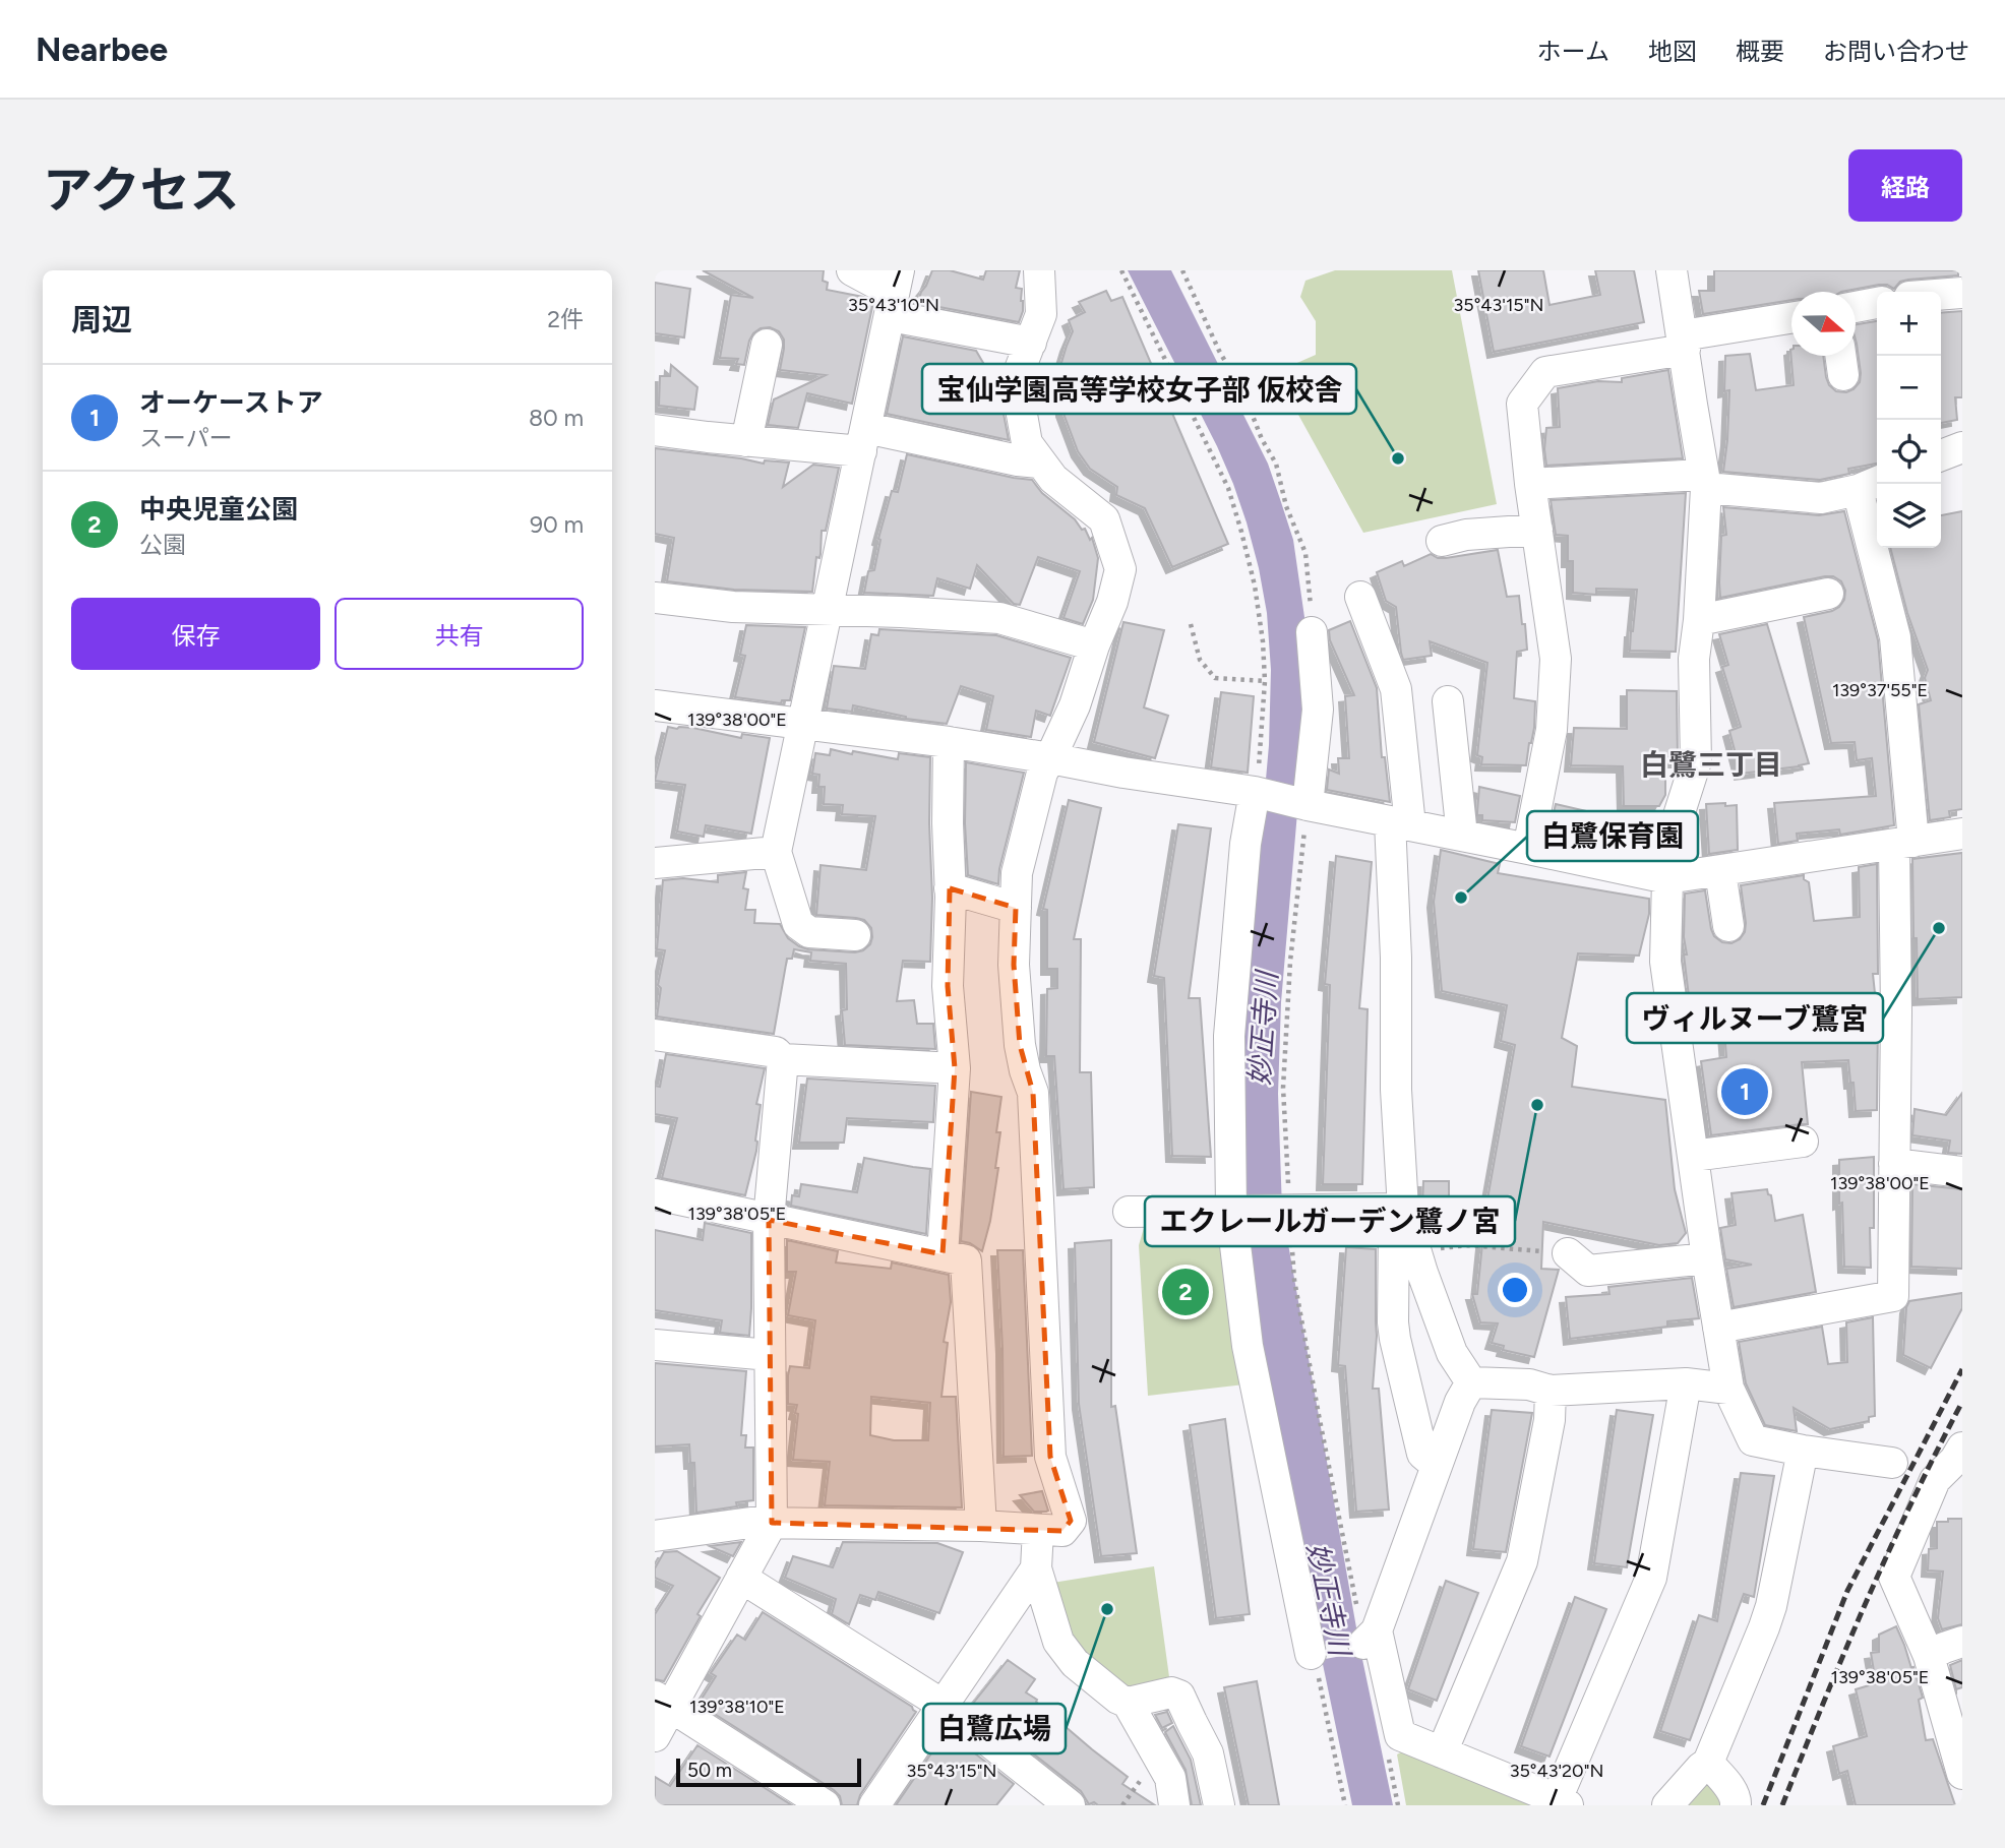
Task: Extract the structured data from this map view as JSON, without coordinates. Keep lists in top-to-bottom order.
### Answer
{
  "districts": ["白鷺三丁目"],
  "water": ["妙正寺川"],
  "places": [
    "宝仙学園高等学校女子部 仮校舎",
    "白鷺保育園",
    "ヴィルヌーブ鷺宮",
    "エクレールガーデン鷺ノ宮",
    "白鷺広場"
  ],
  "scale_bar": "50 m",
  "north": "right",
  "page": {
    "header": "Nearbee",
    "nav": [
      "ホーム",
      "地図",
      "概要",
      "お問い合わせ"
    ],
    "title": "アクセス",
    "buttons": [
      "経路",
      ["保存", "共有"]
    ],
    "heading": ["周辺", "2件"],
    "map_buttons": ["+", "−"],
    "list": [
      {
        "mark": "1",
        "name": "オーケーストア",
        "note": "スーパー",
        "value": "80 m"
      },
      {
        "mark": "2",
        "name": "中央児童公園",
        "note": "公園",
        "value": "90 m"
      }
    ],
    "pins": ["1", "2"],
    "scale": "50 m"
  },
  "coordinates": [
    "35°43'10\"N",
    "35°43'15\"N",
    "139°37'55\"E",
    "139°38'00\"E",
    "139°38'05\"E",
    "139°38'10\"E",
    "35°43'20\"N"
  ]
}
